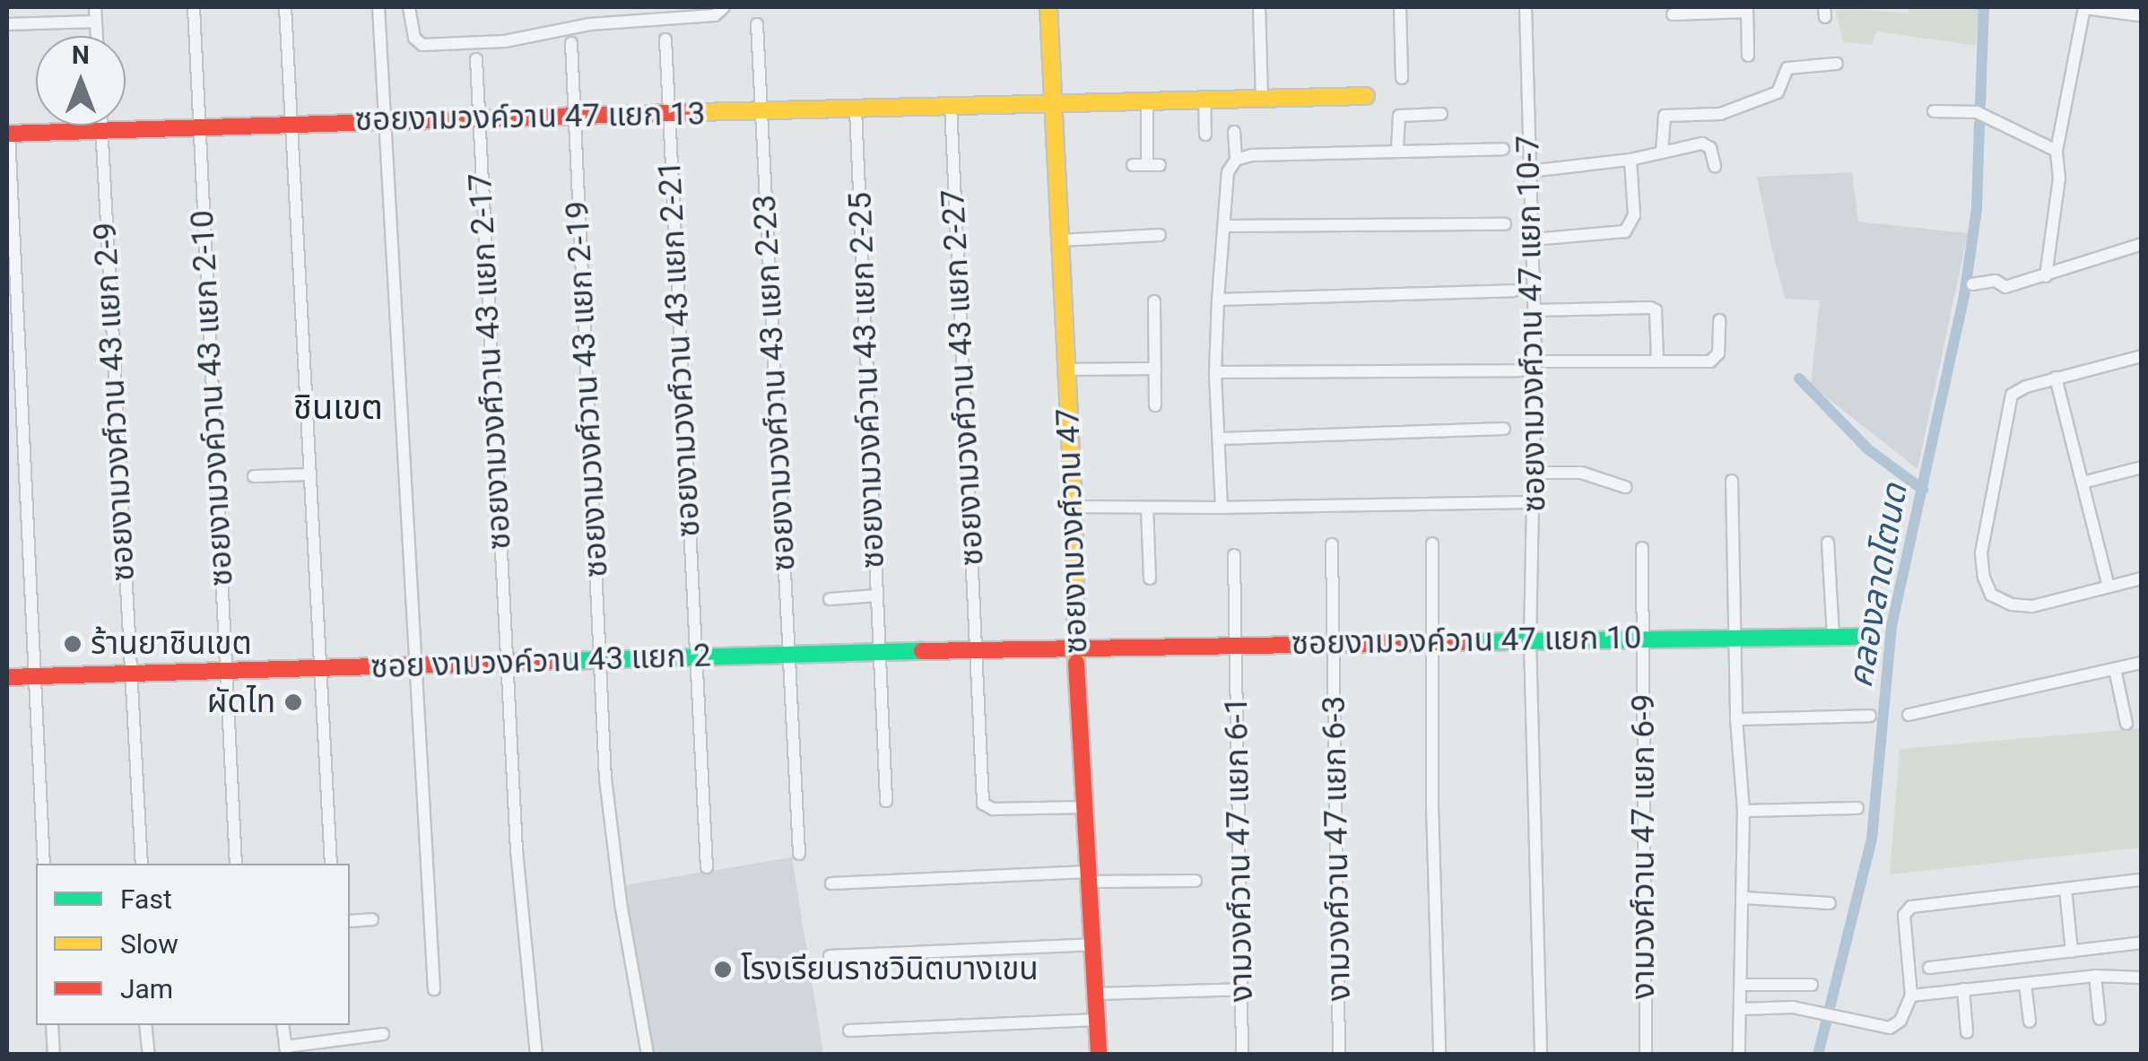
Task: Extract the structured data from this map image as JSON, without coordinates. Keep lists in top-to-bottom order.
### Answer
{
  "streets": {
    "street": [
      "ซอยงามวงค์วาน 47 แยก 13",
      "ซอยงามวงศ์วาน 47 แยก 10-7",
      "ซอยงามวงศ์วาน 43 แยก 2-21",
      "ซอยงามวงศ์วาน 43 แยก 2-17",
      "ซอยงามวงศ์วาน 43 แยก 2-27",
      "ซอยงามวงค์วาน 43 แยก 2-25",
      "ซอยงามวงศ์วาน 43 แยก 2-23",
      "ซอยงามวงศ์วาน 43 แยก 2-19",
      "ซอยงามวงค์วาน 43 แยก 2-10",
      "ซอยงามวงศ์วาน 43 แยก 2-9",
      "ซอยงามวงศ์วาน 47",
      "ซอยงามวงค์วาน 47 แยก 10",
      "ซอย งามวงค์วาน 43 แยก 2",
      "งามวงศ์วาน 47 แยก 6-9",
      "งามวงศ์วาน 47 แยก 6-3",
      "งามวงศ์วาน 47 แยก 6-1"
    ]
  },
  "crossings": [
    ["ซอยงามวงค์วาน 47 แยก 13", "ซอยงามวงศ์วาน 43 แยก 2-21"],
    ["ซอยงามวงค์วาน 47 แยก 13", "ซอยงามวงศ์วาน 43 แยก 2-17"],
    ["ซอยงามวงค์วาน 47 แยก 13", "ซอยงามวงศ์วาน 43 แยก 2-27"],
    ["ซอยงามวงค์วาน 47 แยก 13", "ซอยงามวงค์วาน 43 แยก 2-25"],
    ["ซอยงามวงค์วาน 47 แยก 13", "ซอยงามวงศ์วาน 43 แยก 2-23"],
    ["ซอยงามวงค์วาน 47 แยก 13", "ซอยงามวงศ์วาน 43 แยก 2-19"],
    ["ซอยงามวงค์วาน 47 แยก 13", "ซอยงามวงค์วาน 43 แยก 2-10"],
    ["ซอยงามวงค์วาน 47 แยก 13", "ซอยงามวงศ์วาน 43 แยก 2-9"],
    ["ซอยงามวงค์วาน 47 แยก 13", "ซอยงามวงศ์วาน 47"],
    ["ซอยงามวงศ์วาน 47 แยก 10-7", "ซอยงามวงค์วาน 47 แยก 10"],
    ["ซอยงามวงศ์วาน 43 แยก 2-21", "ซอย งามวงค์วาน 43 แยก 2"],
    ["ซอยงามวงศ์วาน 43 แยก 2-17", "ซอย งามวงค์วาน 43 แยก 2"],
    ["ซอยงามวงศ์วาน 43 แยก 2-27", "ซอยงามวงศ์วาน 47"],
    ["ซอยงามวงศ์วาน 43 แยก 2-27", "ซอย งามวงค์วาน 43 แยก 2"],
    ["ซอยงามวงค์วาน 43 แยก 2-25", "ซอย งามวงค์วาน 43 แยก 2"],
    ["ซอยงามวงศ์วาน 43 แยก 2-23", "ซอย งามวงค์วาน 43 แยก 2"],
    ["ซอยงามวงศ์วาน 43 แยก 2-19", "ซอย งามวงค์วาน 43 แยก 2"],
    ["ซอยงามวงค์วาน 43 แยก 2-10", "ซอย งามวงค์วาน 43 แยก 2"],
    ["ซอยงามวงศ์วาน 43 แยก 2-9", "ซอย งามวงค์วาน 43 แยก 2"],
    ["ซอยงามวงศ์วาน 47", "ซอยงามวงค์วาน 47 แยก 10"],
    ["ซอยงามวงศ์วาน 47", "ซอย งามวงค์วาน 43 แยก 2"],
    ["ซอยงามวงค์วาน 47 แยก 10", "ซอย งามวงค์วาน 43 แยก 2"],
    ["ซอยงามวงค์วาน 47 แยก 10", "งามวงศ์วาน 47 แยก 6-9"],
    ["ซอยงามวงค์วาน 47 แยก 10", "งามวงศ์วาน 47 แยก 6-3"],
    ["ซอยงามวงค์วาน 47 แยก 10", "งามวงศ์วาน 47 แยก 6-1"]
  ],
  "districts": ["ชินเขต"],
  "water": ["คลองลาดโตนด"],
  "places": ["ร้านยาชินเขต", "ผัดไท", "โรงเรียนราชวินิตบางเขน"],
  "legend": ["Fast", "Slow", "Jam"],
  "north": "top"
}
